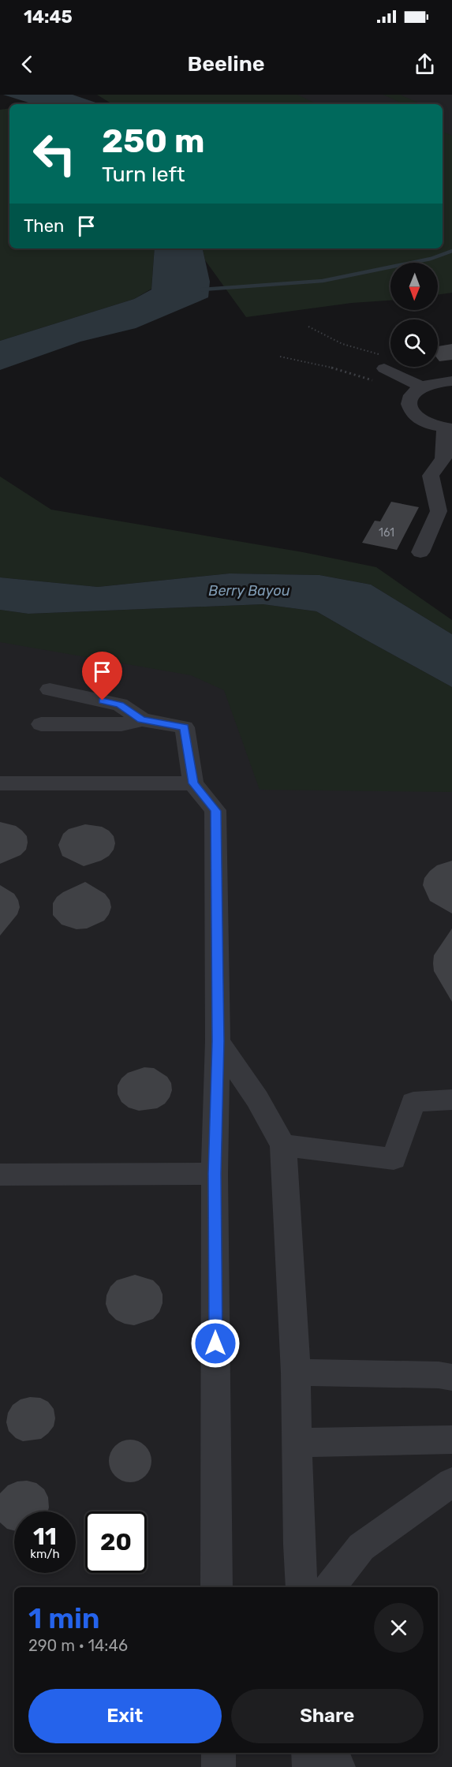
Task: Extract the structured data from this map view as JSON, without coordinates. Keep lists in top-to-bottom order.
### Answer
{
  "water": ["Berry Bayou"],
  "house_numbers": ["161"],
  "north": "bottom",
  "page": {
    "status": "14:45",
    "header": "Beeline",
    "turn": ["250 m", "Turn left"],
    "then": "Then",
    "speed": "11 km/h",
    "limit": "20",
    "heading": ["1 min", "290 m · 14:46"],
    "buttons": ["Exit", "Share"]
  }
}
